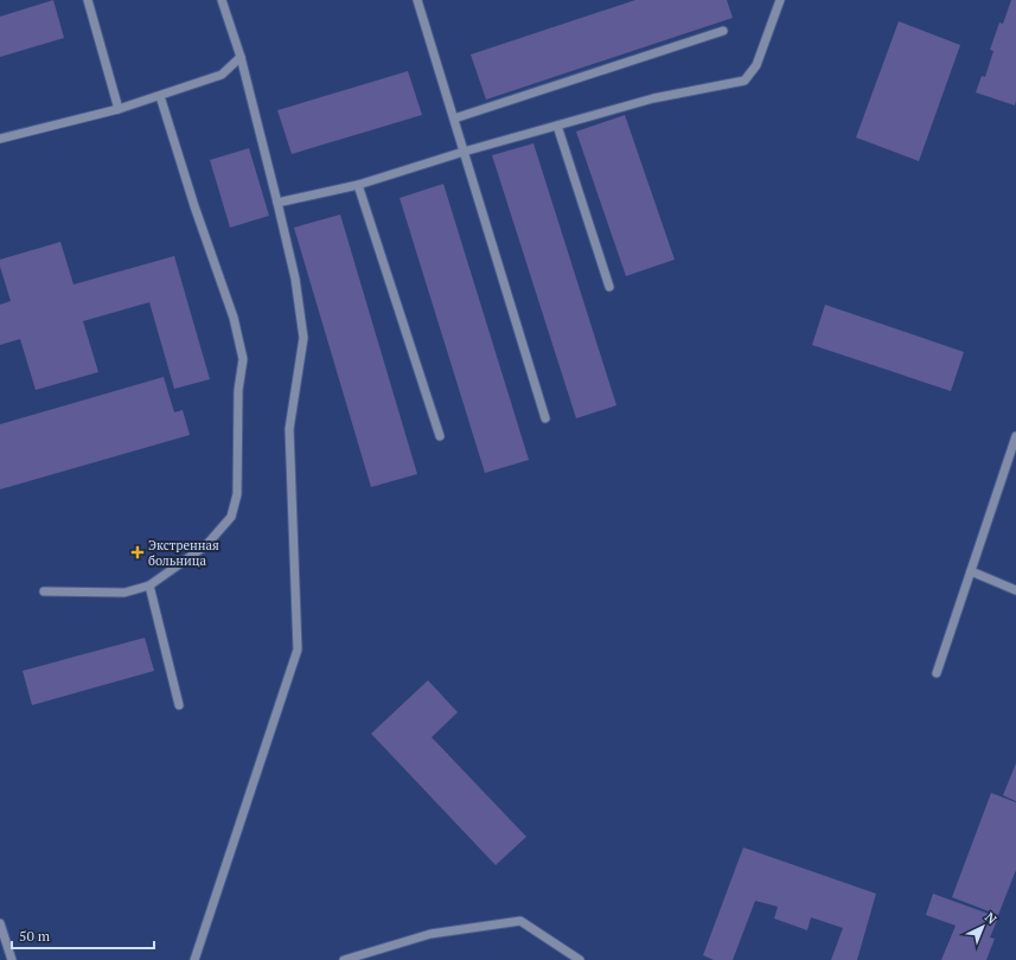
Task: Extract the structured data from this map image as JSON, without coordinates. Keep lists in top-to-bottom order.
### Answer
{
  "places": {
    "health": ["Экстренная больница"]
  },
  "scale_bar": "50 m",
  "north": "top right"
}
